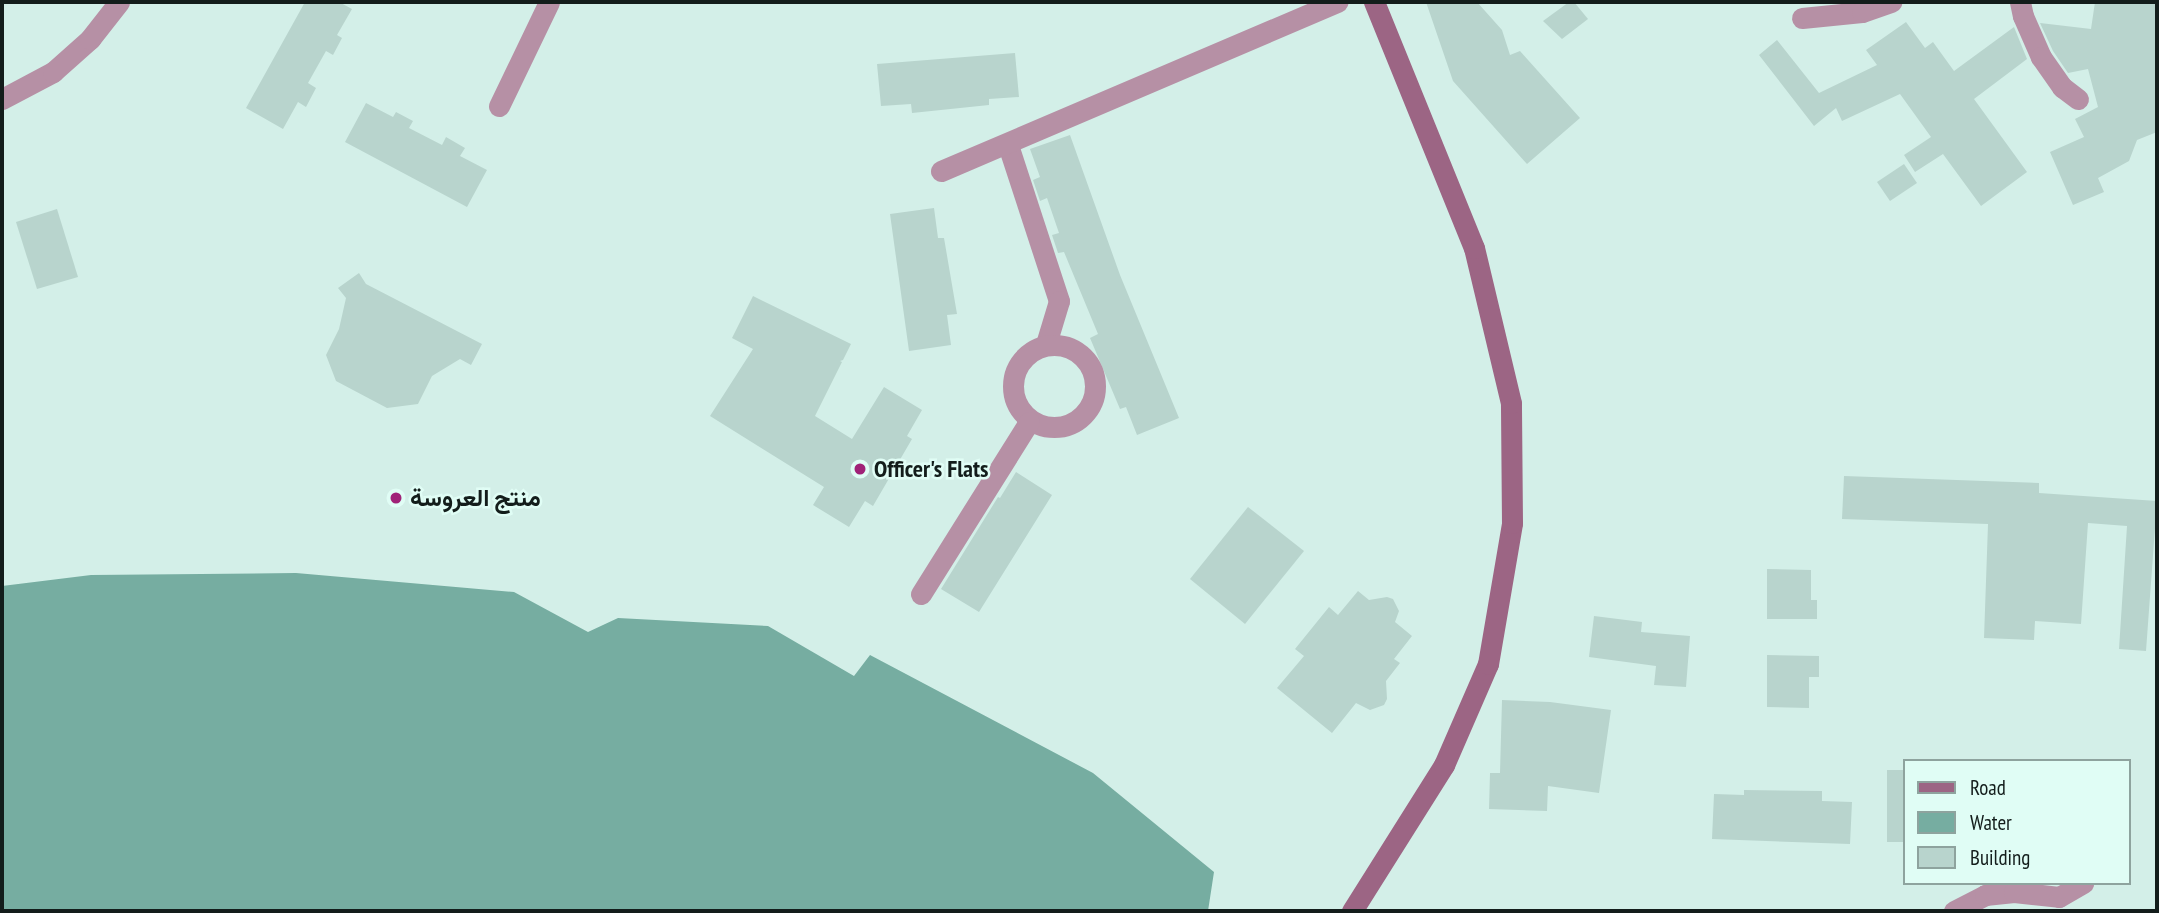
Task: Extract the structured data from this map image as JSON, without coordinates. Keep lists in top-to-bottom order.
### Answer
{
  "places": ["Officer's Flats", "منتج العروسة"],
  "legend": ["Road", "Water", "Building"]
}
